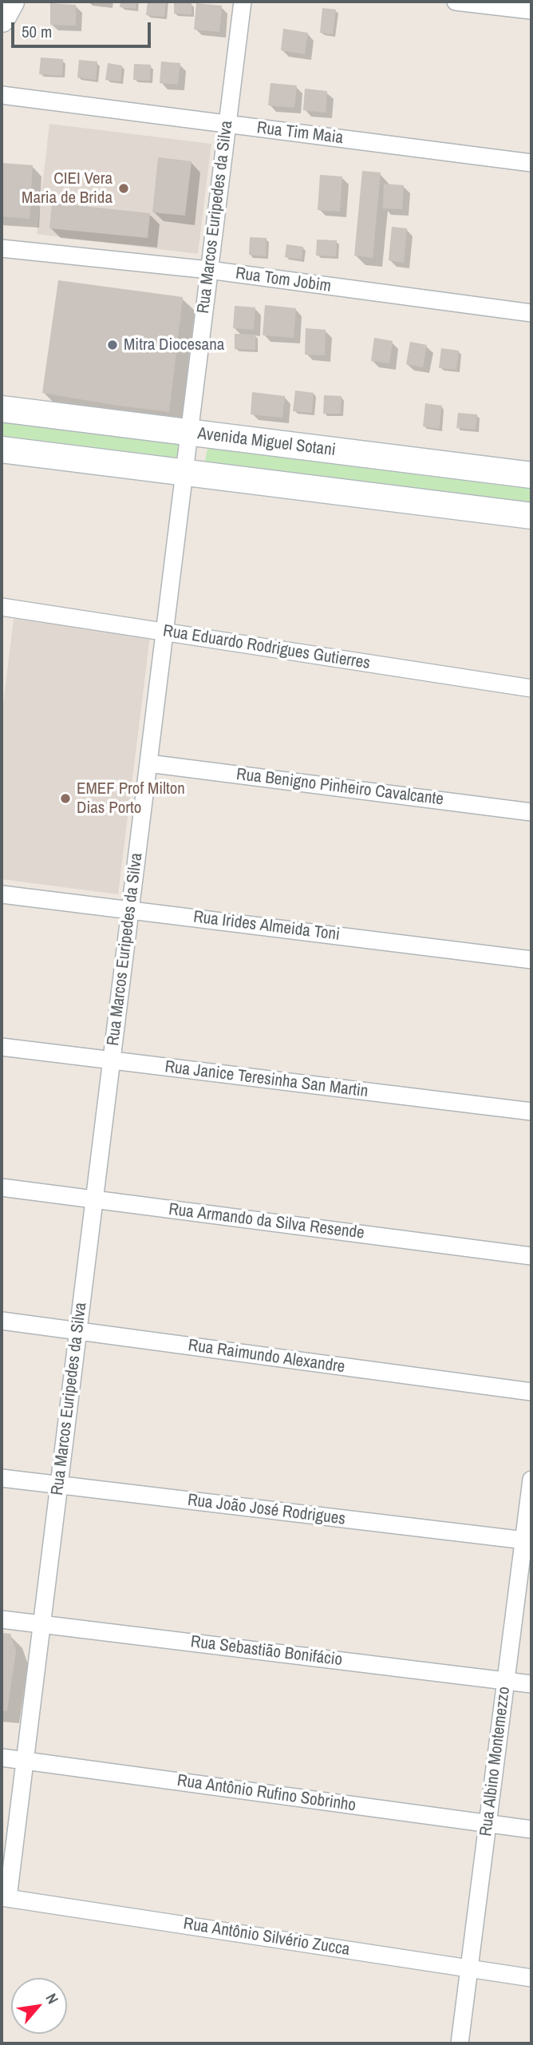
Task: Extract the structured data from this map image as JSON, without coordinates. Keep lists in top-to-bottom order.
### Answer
{
  "streets": {
    "street": [
      "Rua Tim Maia",
      "Rua Marcos Euripedes da Silva",
      "Rua Tom Jobim",
      "Avenida Miguel Sotani",
      "Rua Eduardo Rodrigues Gutierres",
      "Rua Benigno Pinheiro Cavalcante",
      "Rua Irides Almeida Toni",
      "Rua Janice Teresinha San Martin",
      "Rua Armando da Silva Resende",
      "Rua Raimundo Alexandre",
      "Rua João José Rodrigues",
      "Rua Sebastião Bonifácio",
      "Rua Albino Montemezzo",
      "Rua Antônio Rufino Sobrinho",
      "Rua Antônio Silvério Zucca"
    ]
  },
  "crossings": [
    ["Rua Tim Maia", "Rua Marcos Euripedes da Silva"],
    ["Rua Marcos Euripedes da Silva", "Rua Tom Jobim"],
    ["Rua Marcos Euripedes da Silva", "Avenida Miguel Sotani"],
    ["Rua Marcos Euripedes da Silva", "Rua Eduardo Rodrigues Gutierres"],
    ["Rua Marcos Euripedes da Silva", "Rua Benigno Pinheiro Cavalcante"],
    ["Rua Marcos Euripedes da Silva", "Rua Irides Almeida Toni"],
    ["Rua Marcos Euripedes da Silva", "Rua Janice Teresinha San Martin"],
    ["Rua Marcos Euripedes da Silva", "Rua Armando da Silva Resende"],
    ["Rua Marcos Euripedes da Silva", "Rua Raimundo Alexandre"],
    ["Rua Marcos Euripedes da Silva", "Rua João José Rodrigues"],
    ["Rua Marcos Euripedes da Silva", "Rua Sebastião Bonifácio"],
    ["Rua Marcos Euripedes da Silva", "Rua Antônio Rufino Sobrinho"],
    ["Rua Marcos Euripedes da Silva", "Rua Antônio Silvério Zucca"],
    ["Rua João José Rodrigues", "Rua Albino Montemezzo"],
    ["Rua Sebastião Bonifácio", "Rua Albino Montemezzo"],
    ["Rua Albino Montemezzo", "Rua Antônio Rufino Sobrinho"],
    ["Rua Albino Montemezzo", "Rua Antônio Silvério Zucca"]
  ],
  "places": ["CIEI Vera Maria de Brida", "Mitra Diocesana", "EMEF Prof Milton Dias Porto"],
  "scale_bar": "50 m",
  "north": "top right"
}
